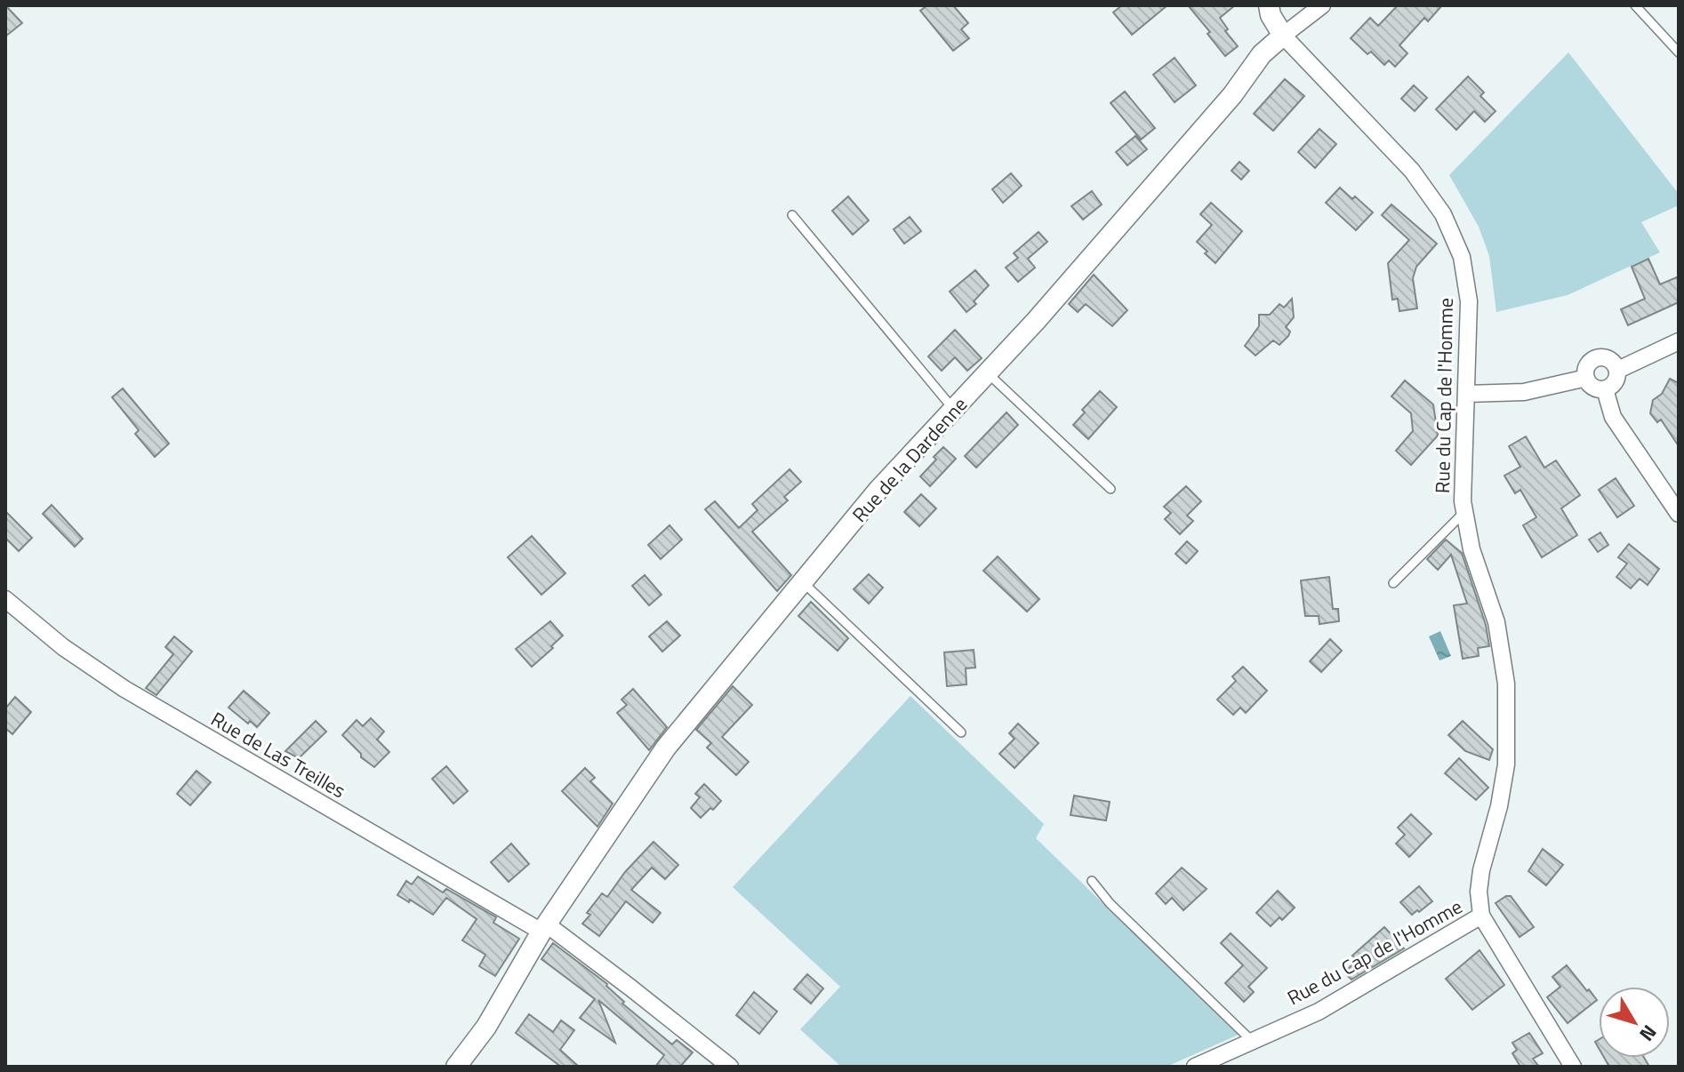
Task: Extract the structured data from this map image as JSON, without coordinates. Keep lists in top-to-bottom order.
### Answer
{
  "streets": {
    "street": ["Rue du Cap de l'Homme", "Rue de la Dardenne", "Rue de Las Treilles"]
  },
  "crossings": [
    ["Rue du Cap de l'Homme", "Rue de la Dardenne"],
    ["Rue de la Dardenne", "Rue de Las Treilles"]
  ],
  "north": "bottom right"
}
